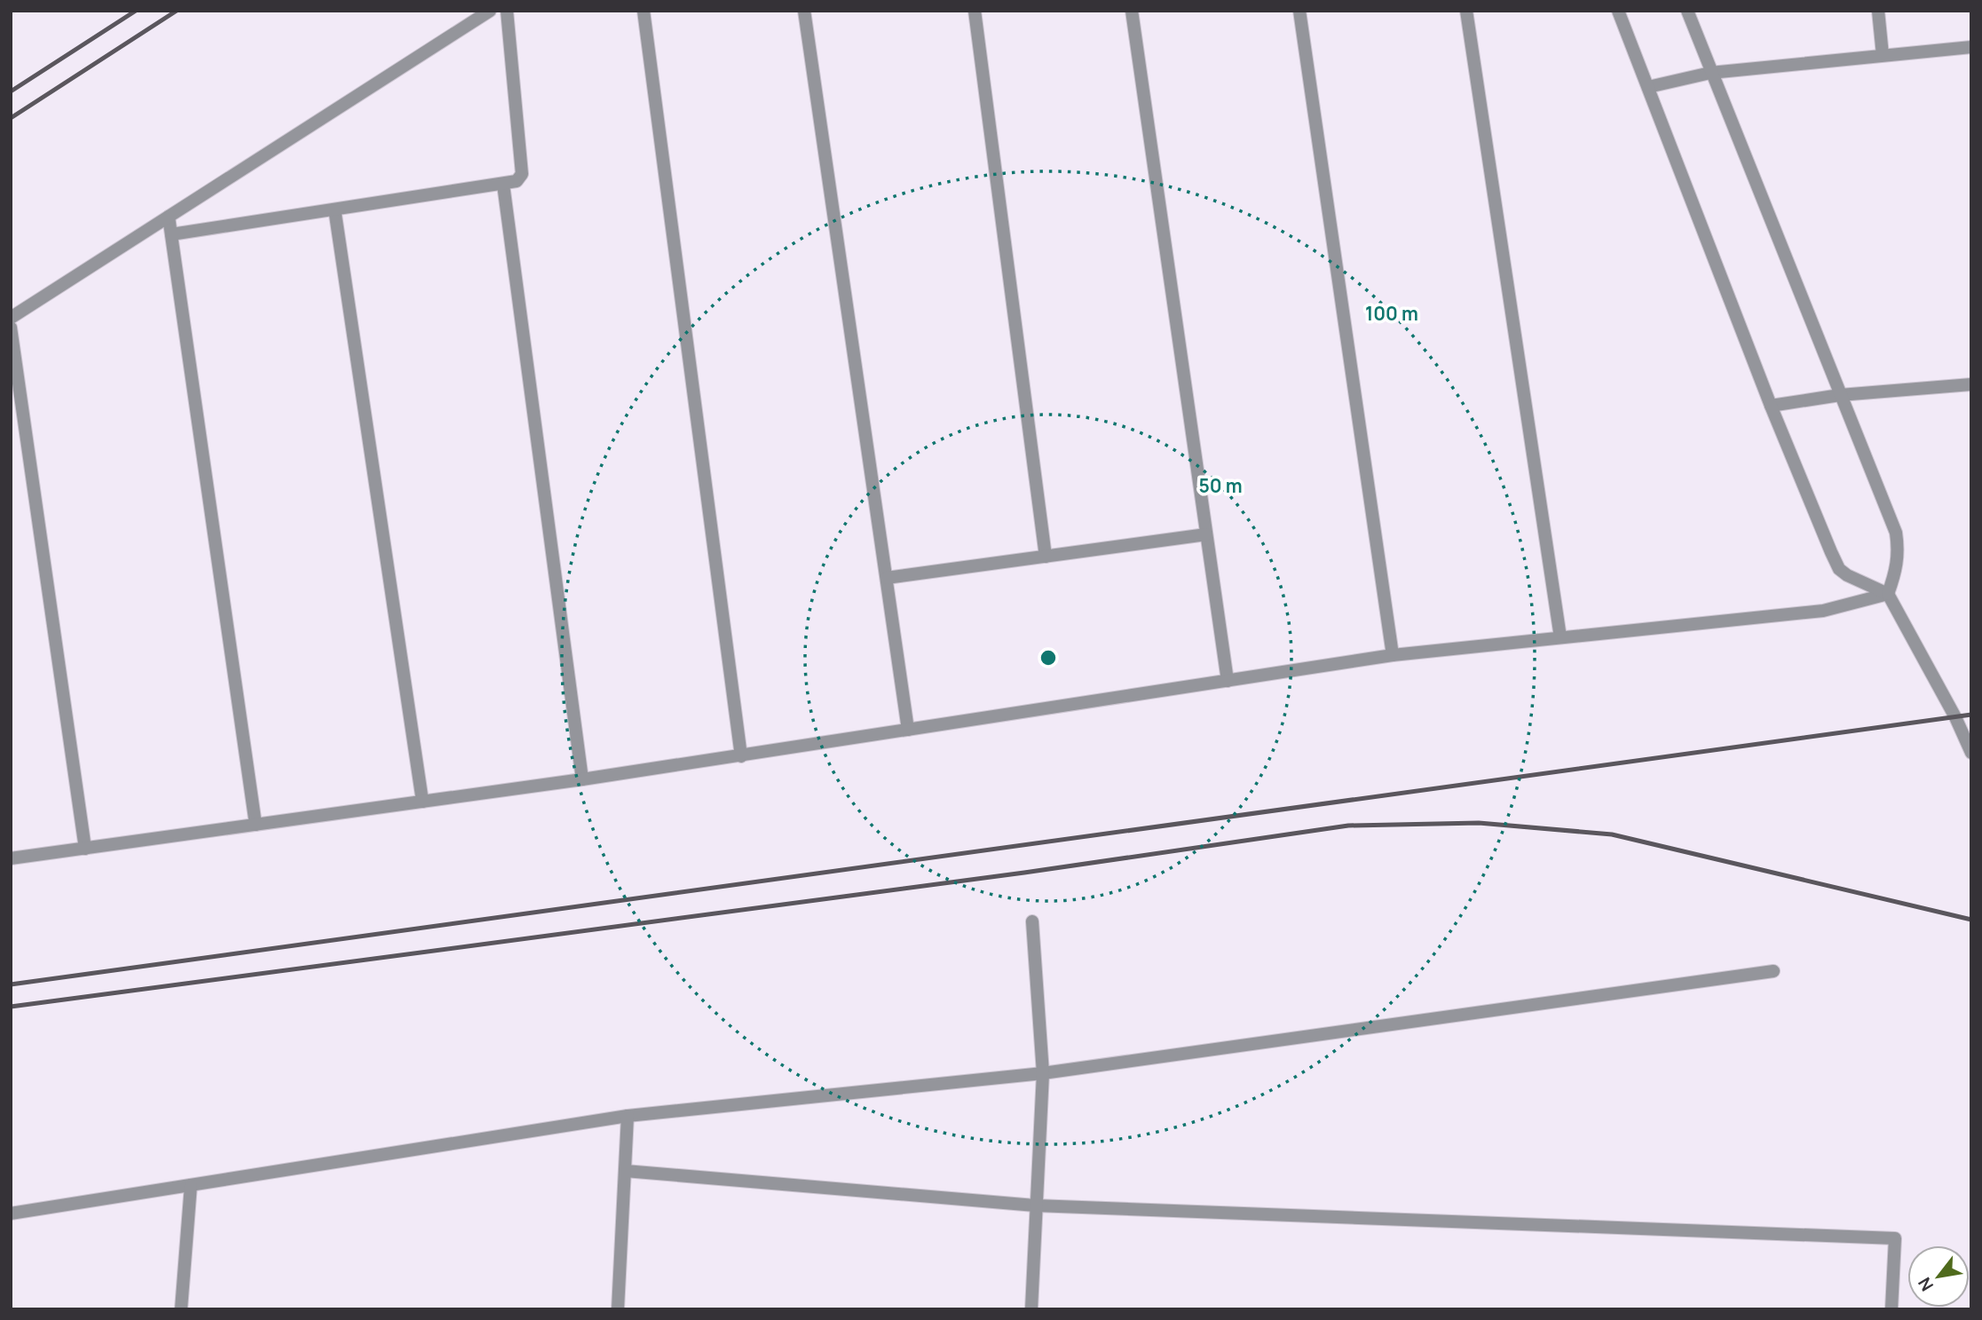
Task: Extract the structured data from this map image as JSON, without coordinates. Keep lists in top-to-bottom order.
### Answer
{
  "north": "bottom left",
  "rings": ["100 m", "50 m"]
}
